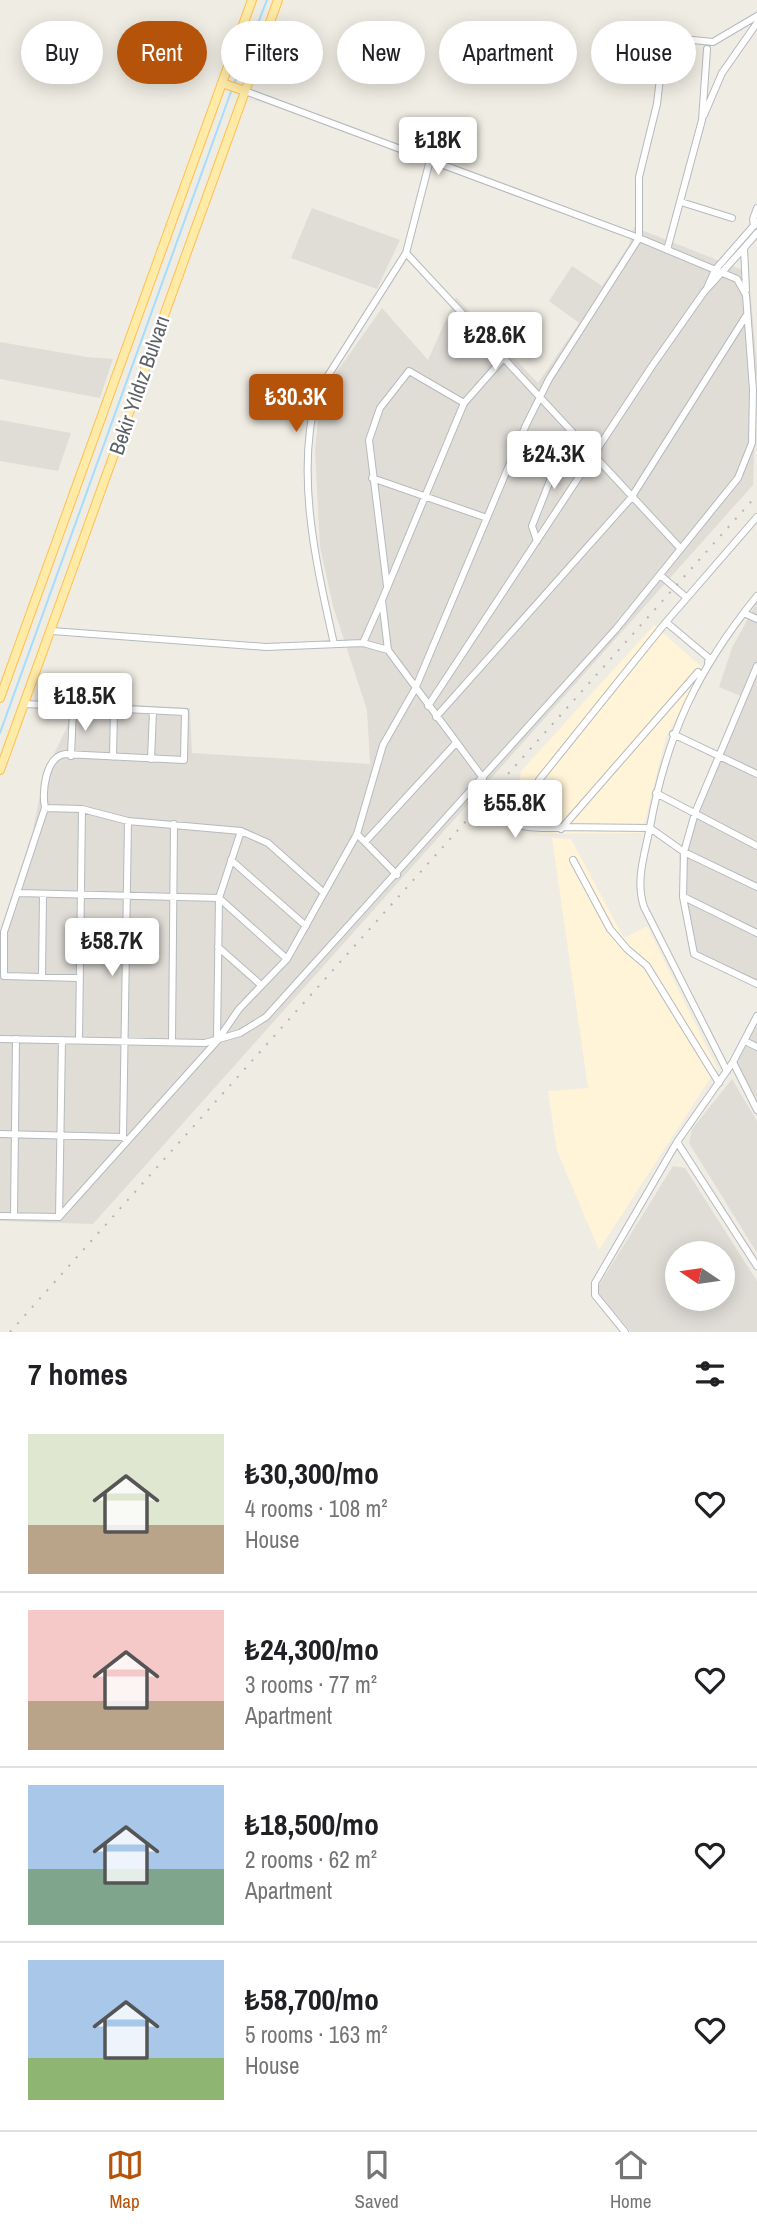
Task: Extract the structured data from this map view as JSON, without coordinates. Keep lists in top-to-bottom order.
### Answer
{
  "streets": {
    "main road": ["Bekir Yıldız Bulvarı"]
  },
  "north": "left",
  "page": {
    "chip": [
      "Buy",
      "Rent",
      "Filters",
      "New",
      "Apartment",
      "House"
    ],
    "price": [
      "₺18K",
      "₺28.6K",
      "₺30.3K",
      "₺24.3K",
      "₺18.5K",
      "₺55.8K",
      "₺58.7K"
    ],
    "heading": "7 homes",
    "list": [
      {
        "name": "₺30,300/mo",
        "note": "4 rooms · 108 m² · House"
      },
      {
        "name": "₺24,300/mo",
        "note": "3 rooms · 77 m² · Apartment"
      },
      {
        "name": "₺18,500/mo",
        "note": "2 rooms · 62 m² · Apartment"
      },
      {
        "name": "₺58,700/mo",
        "note": "5 rooms · 163 m² · House"
      }
    ],
    "tabs": ["Map", "Saved", "Home"]
  }
}
